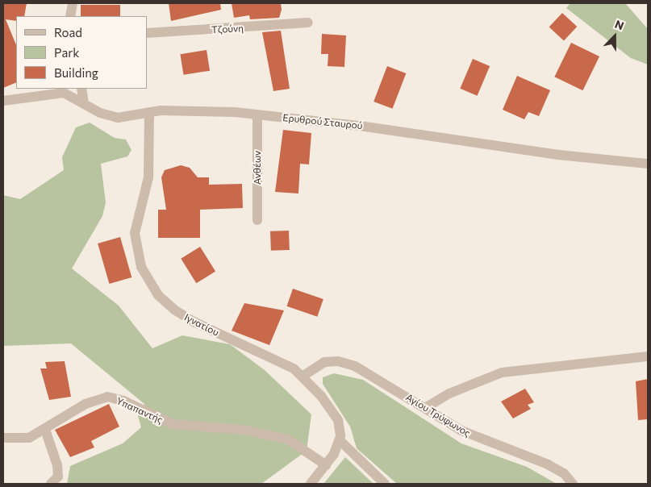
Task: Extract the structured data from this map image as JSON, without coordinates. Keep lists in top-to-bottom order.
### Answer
{
  "streets": {
    "street": [
      "Τζούνη",
      "Ερυθρού Σταυρού",
      "Ανθέων",
      "Ιγνατίου",
      "Υπαπαντής",
      "Αγίου Τρύφωνος"
    ]
  },
  "crossings": [
    ["Ερυθρού Σταυρού", "Ανθέων"],
    ["Ερυθρού Σταυρού", "Ιγνατίου"],
    ["Ιγνατίου", "Αγίου Τρύφωνος"]
  ],
  "legend": ["Road", "Park", "Building"],
  "north": "top"
}
